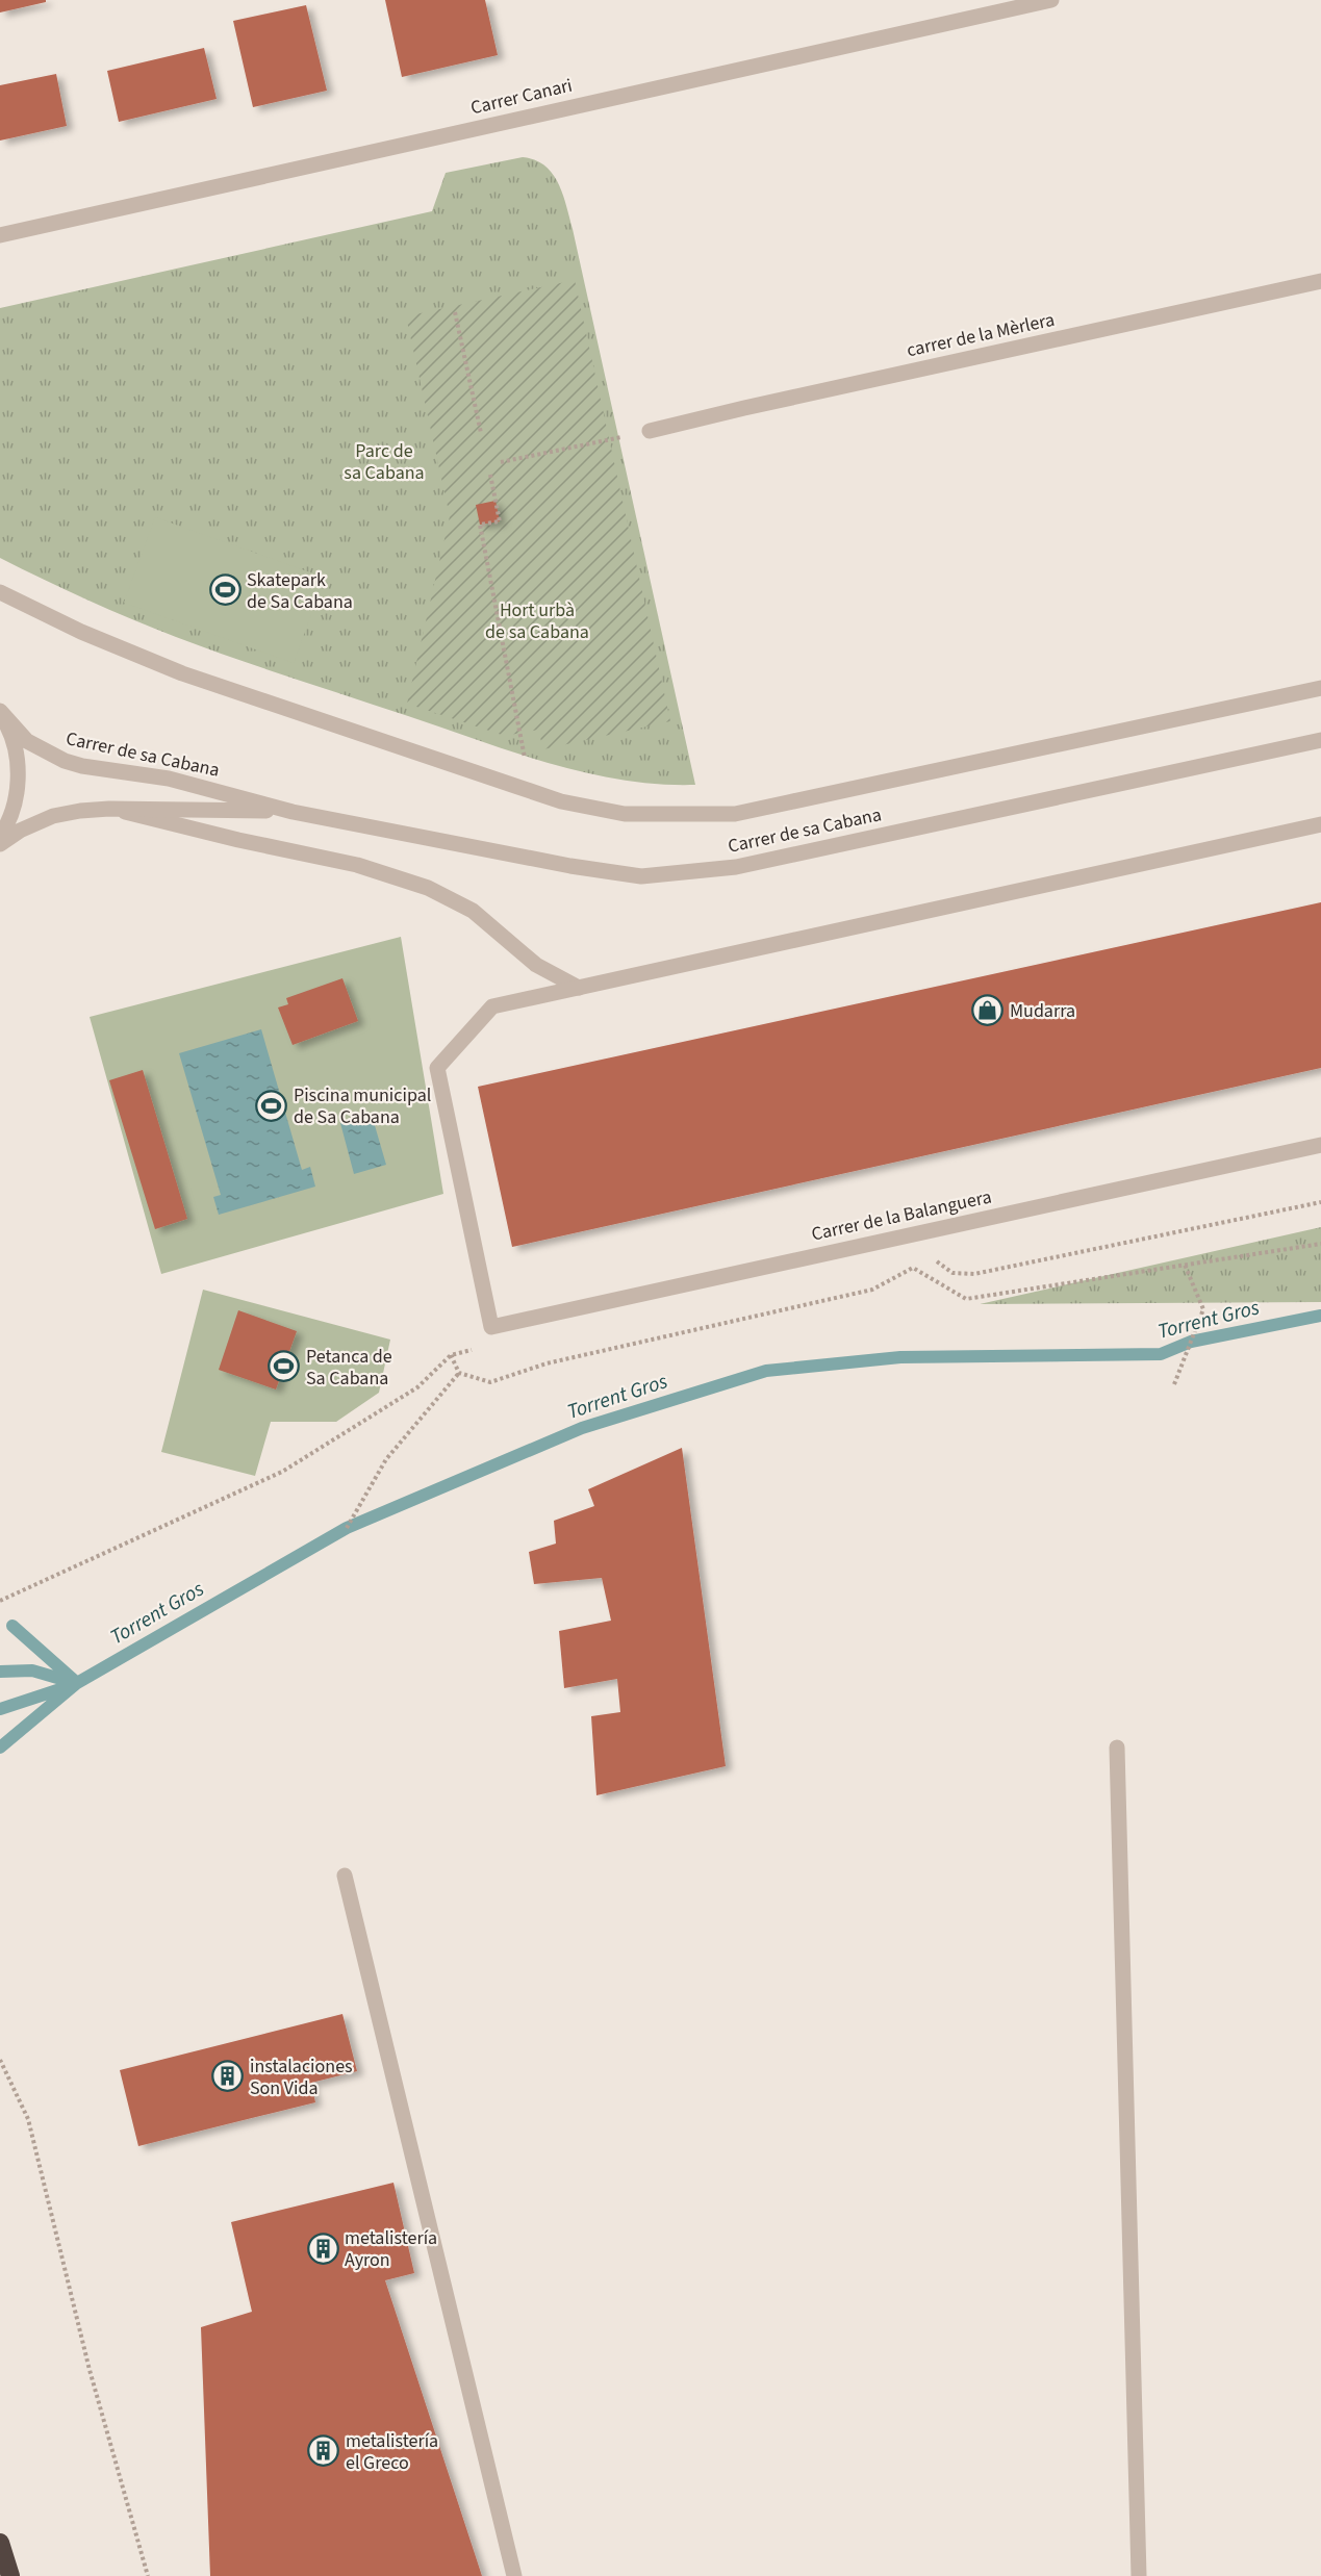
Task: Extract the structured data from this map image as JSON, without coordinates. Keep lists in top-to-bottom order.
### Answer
{
  "streets": {
    "street": [
      "Carrer Canari",
      "carrer de la Mèrlera",
      "Carrer de sa Cabana",
      "Carrer de la Balanguera"
    ]
  },
  "water": ["Torrent Gros"],
  "parks": ["Parc de sa Cabana", "Hort urbà de sa Cabana"],
  "places": {
    "sports": ["Skatepark de Sa Cabana", "Piscina municipal de Sa Cabana", "Petanca de Sa Cabana"],
    "shop": ["Mudarra"],
    "building": ["instalaciones Son Vida", "metalistería Ayron", "metalistería el Greco"]
  }
}
